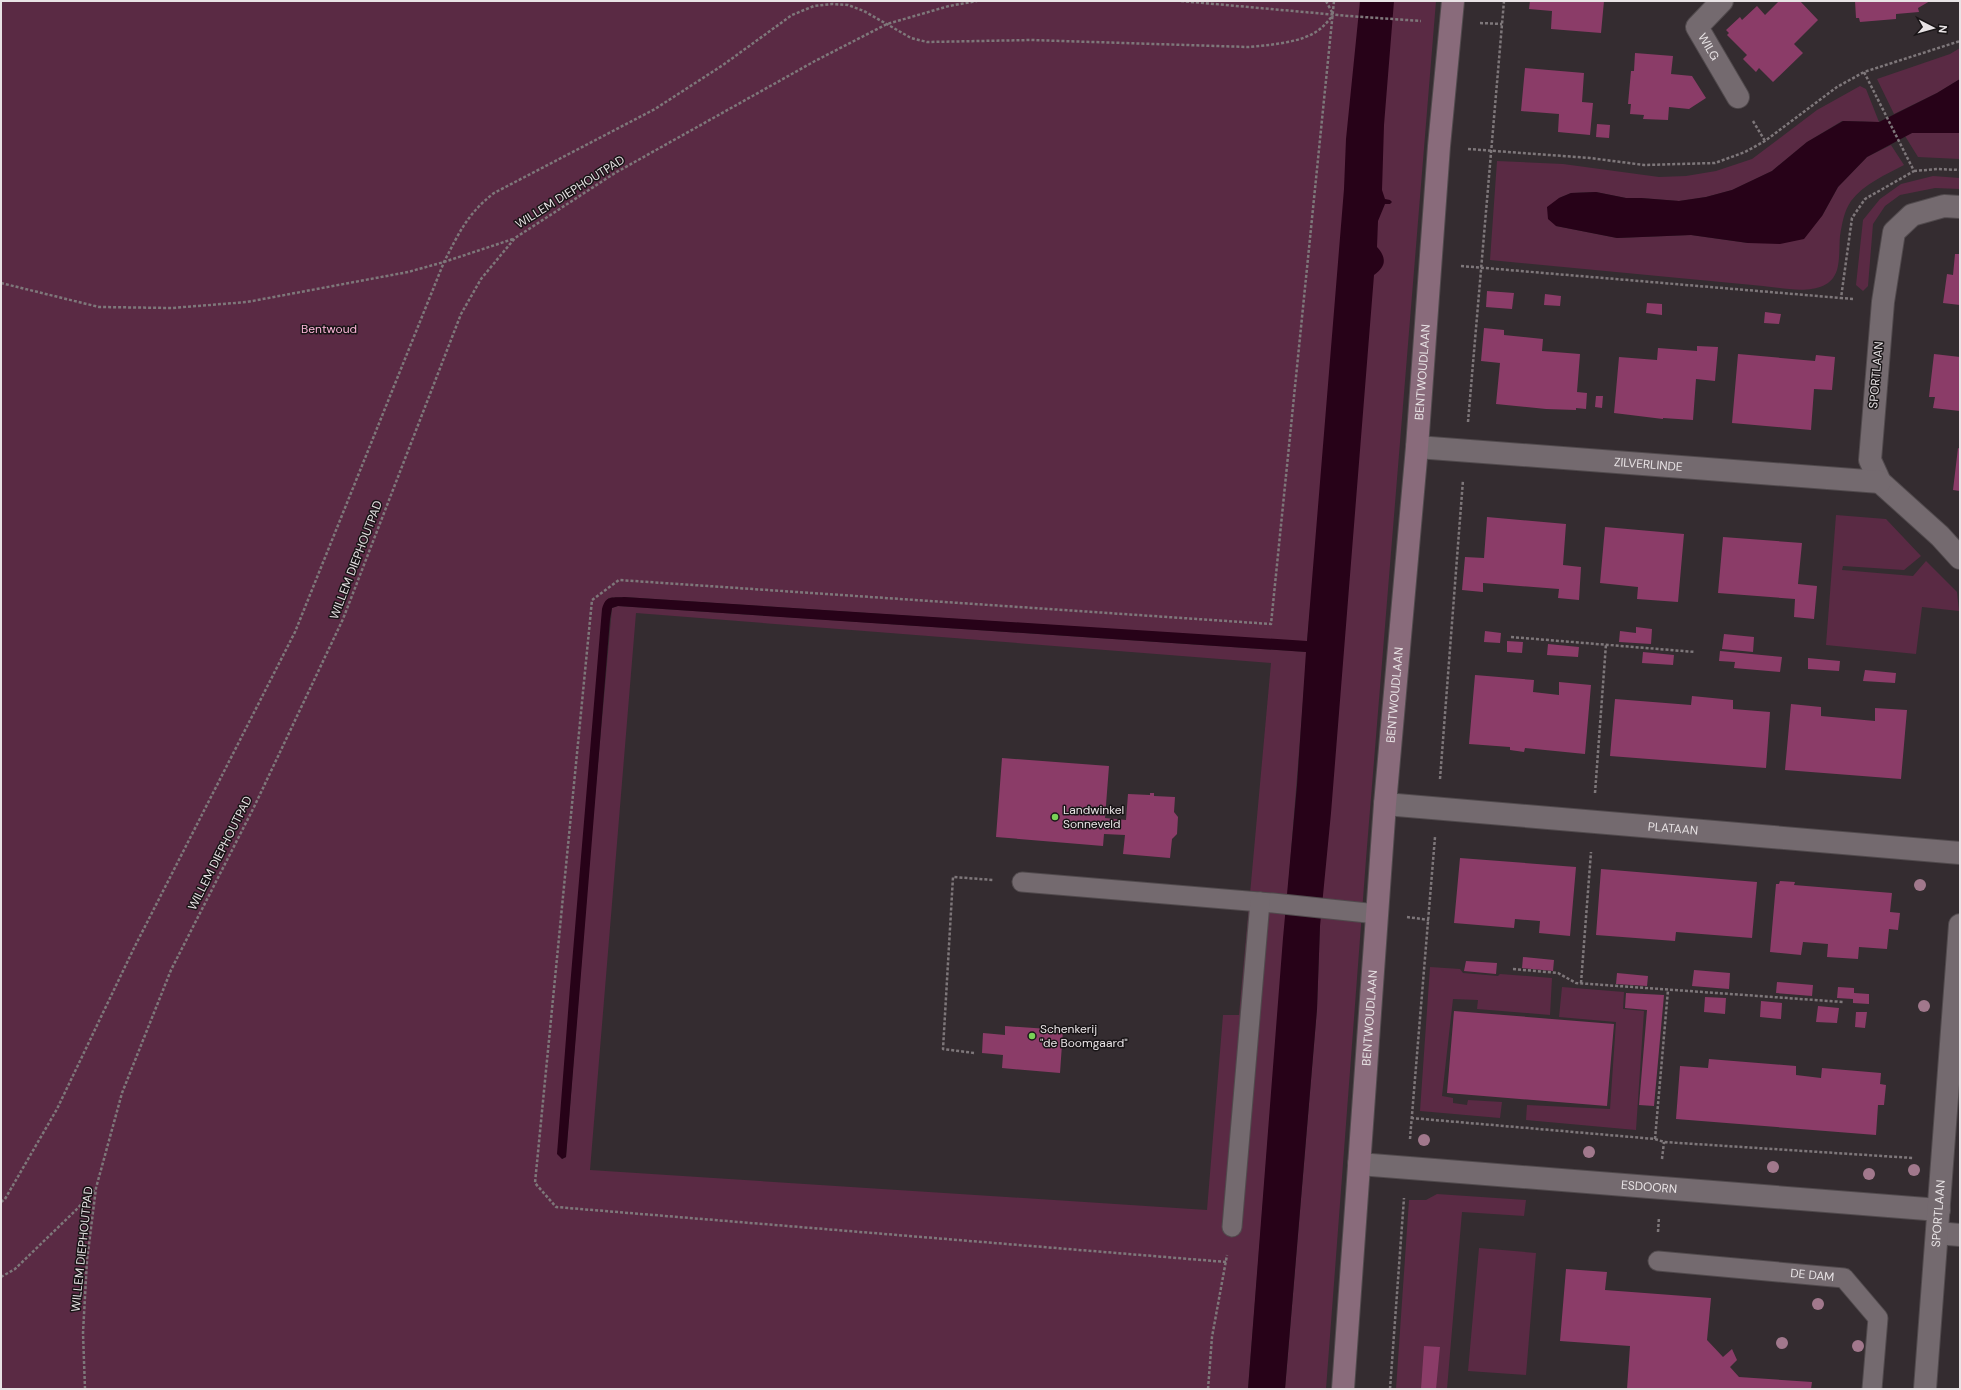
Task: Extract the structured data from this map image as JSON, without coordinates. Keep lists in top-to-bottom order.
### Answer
{
  "streets": {
    "main road": ["BENTWOUDLAAN"],
    "street": [
      "WILG",
      "SPORTLAAN",
      "ZILVERLINDE",
      "PLATAAN",
      "ESDOORN"
    ],
    "lane": ["DE DAM"],
    "path": ["WILLEM DIEPHOUTPAD"]
  },
  "crossings": [
    ["BENTWOUDLAAN", "ZILVERLINDE"],
    ["BENTWOUDLAAN", "PLATAAN"],
    ["BENTWOUDLAAN", "ESDOORN"],
    ["SPORTLAAN", "ZILVERLINDE"],
    ["SPORTLAAN", "ESDOORN"]
  ],
  "parks": ["Bentwoud"],
  "places": ["Landwinkel Sonneveld", "Schenkerij \"de Boomgaard\""],
  "north": "right"
}
